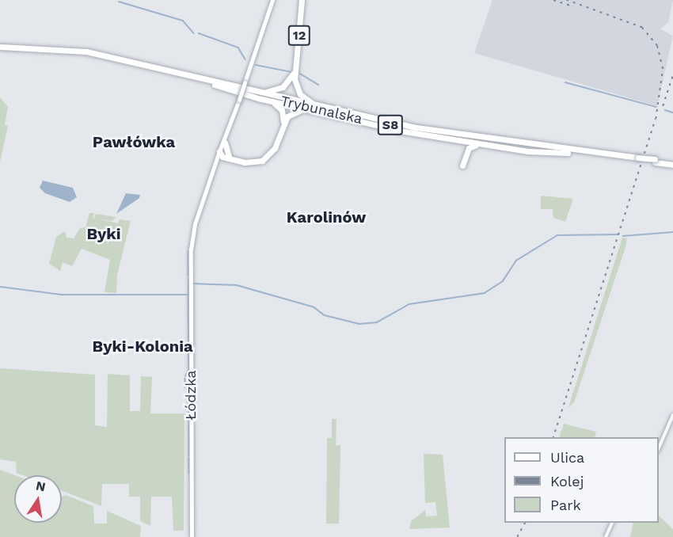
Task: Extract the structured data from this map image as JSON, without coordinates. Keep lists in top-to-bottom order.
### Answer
{
  "streets": {
    "highway": ["12", "Trybunalska", "S8"],
    "main road": ["Łódzka"]
  },
  "crossings": [
    ["12", "Trybunalska"],
    ["Trybunalska", "Łódzka"]
  ],
  "districts": [
    "Pawłówka",
    "Karolinów",
    "Byki",
    "Byki-Kolonia"
  ],
  "legend": ["Ulica", "Kolej", "Park"],
  "north": "top"
}
